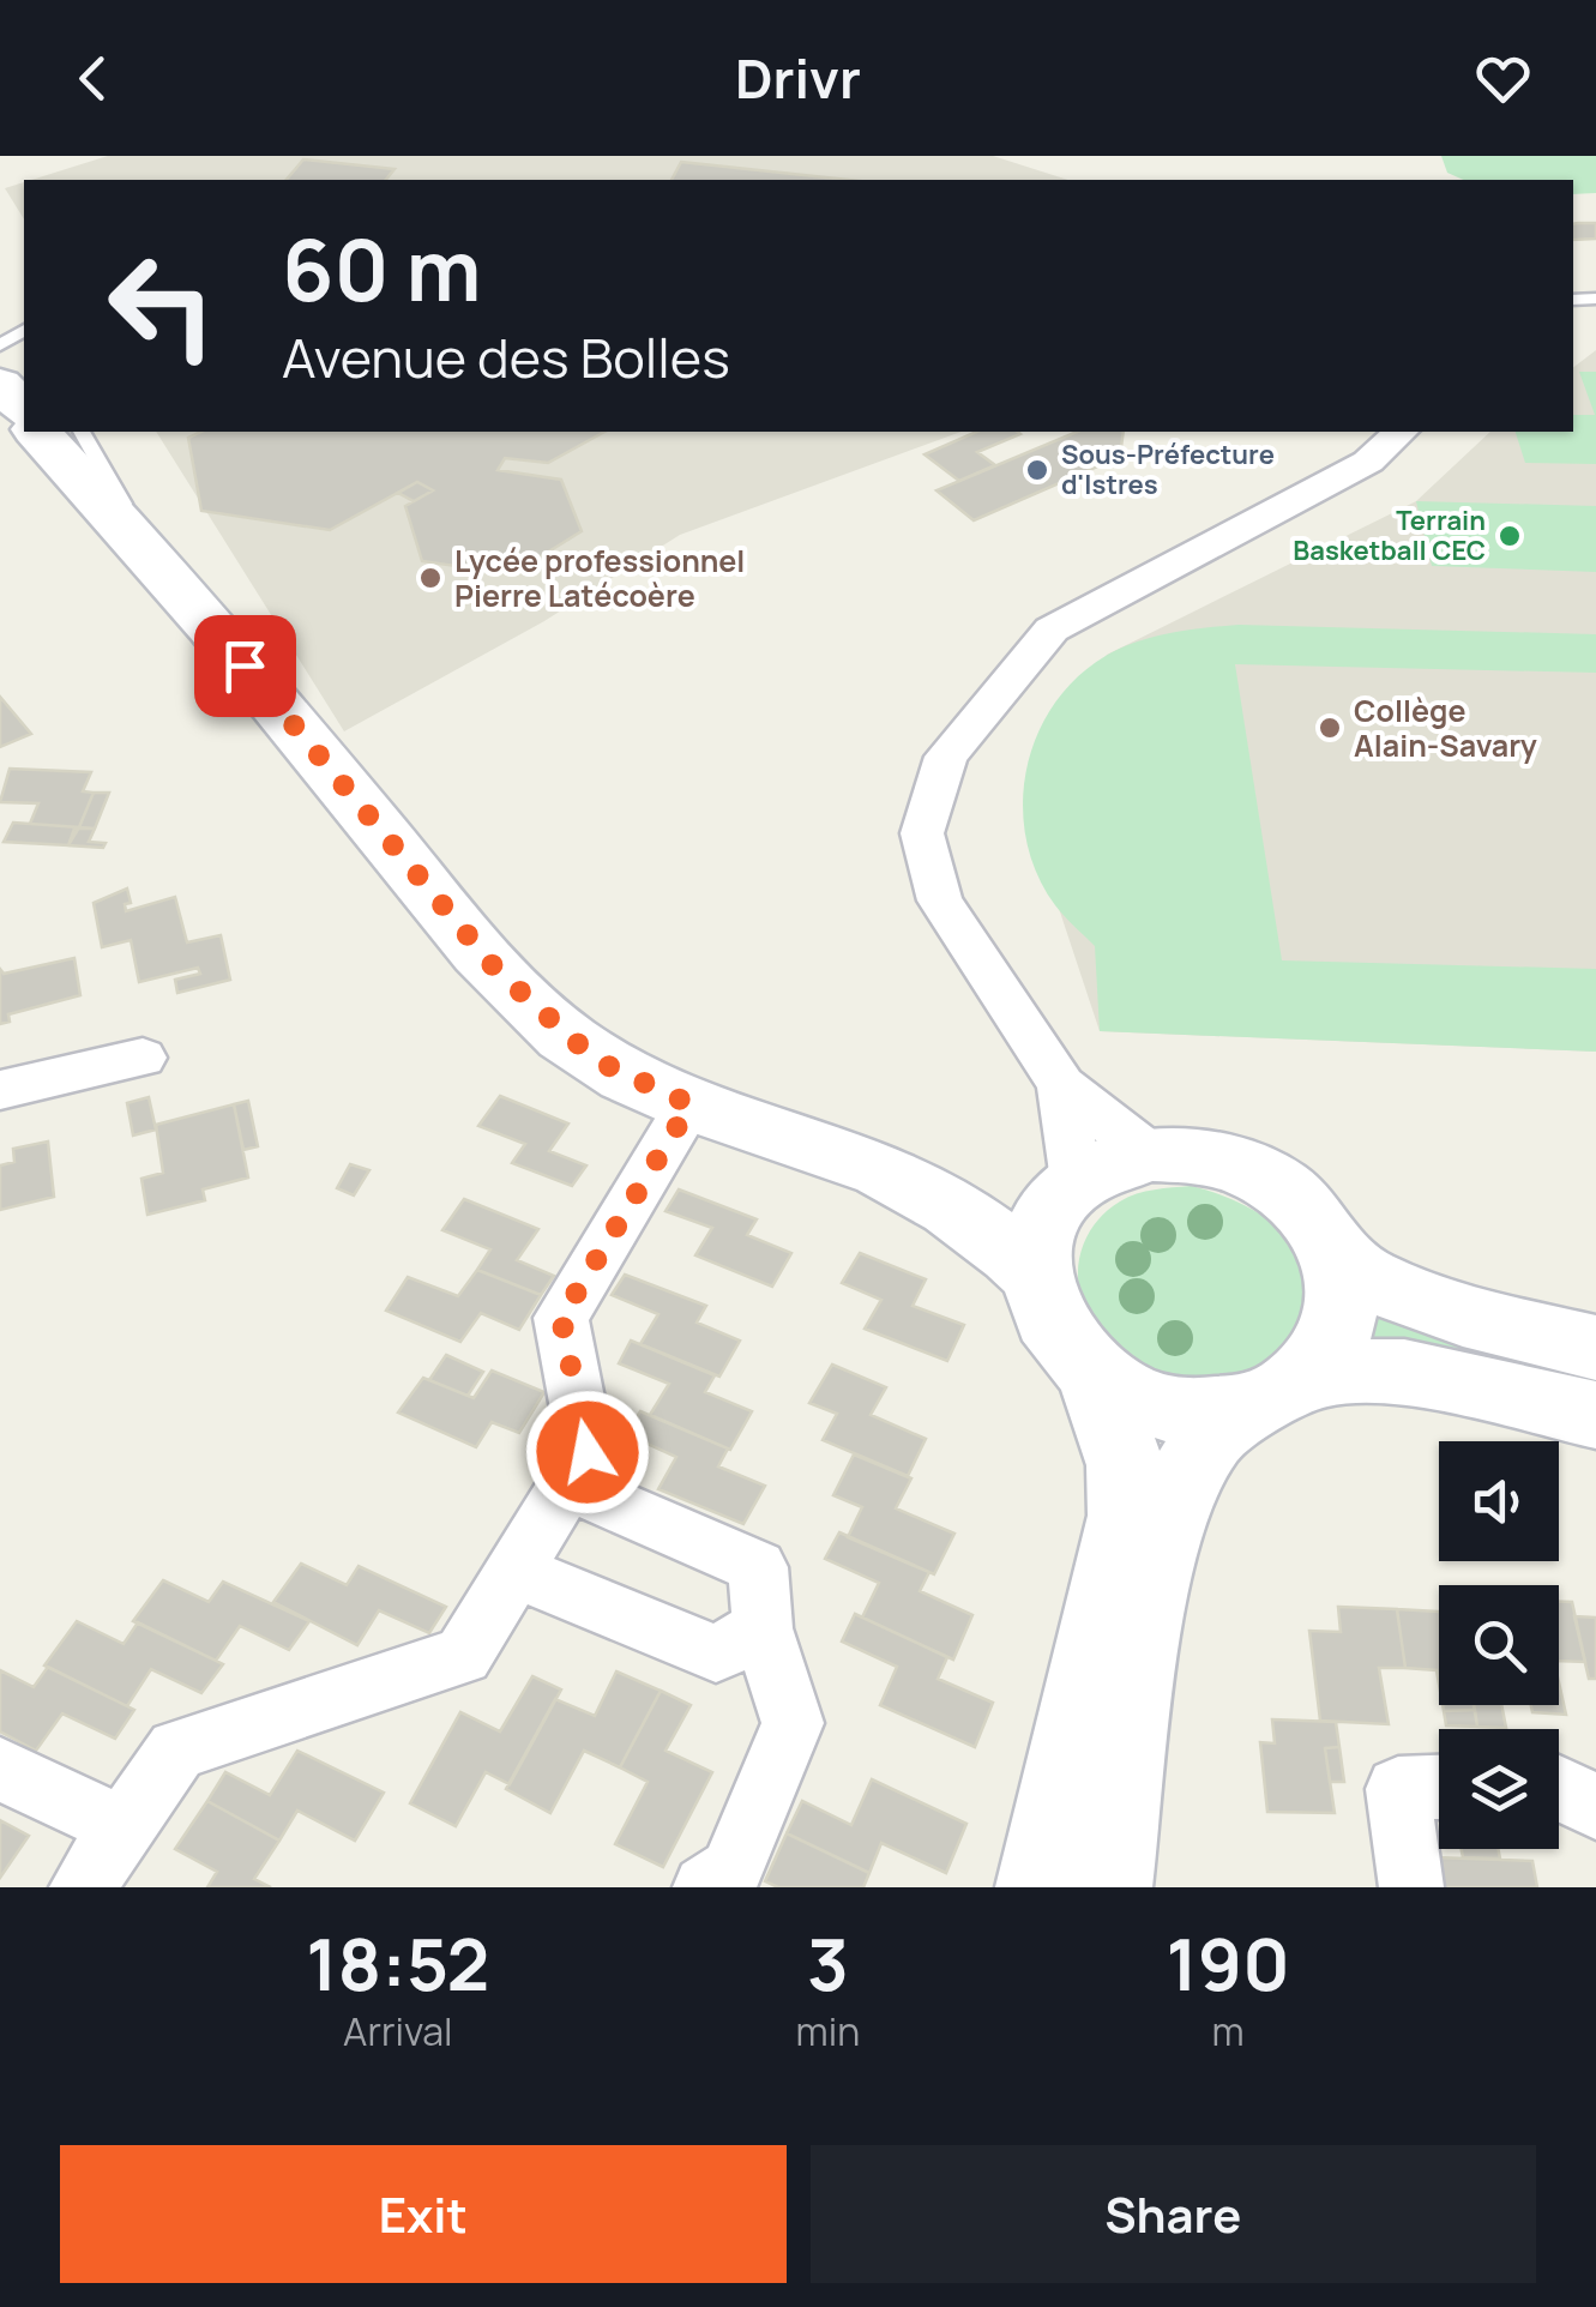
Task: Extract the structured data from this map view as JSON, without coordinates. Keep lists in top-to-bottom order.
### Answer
{
  "places": [
    "Sous-Préfecture d'Istres",
    "Terrain Basketball CEC",
    "Lycée professionnel Pierre Latécoère",
    "Collège Alain-Savary"
  ],
  "page": {
    "header": "Drivr",
    "turn": ["60 m", "Avenue des Bolles"],
    "eta": [
      "18:52",
      "Arrival",
      "3",
      "min",
      "190",
      "m"
    ],
    "buttons": ["Exit", "Share"]
  }
}
